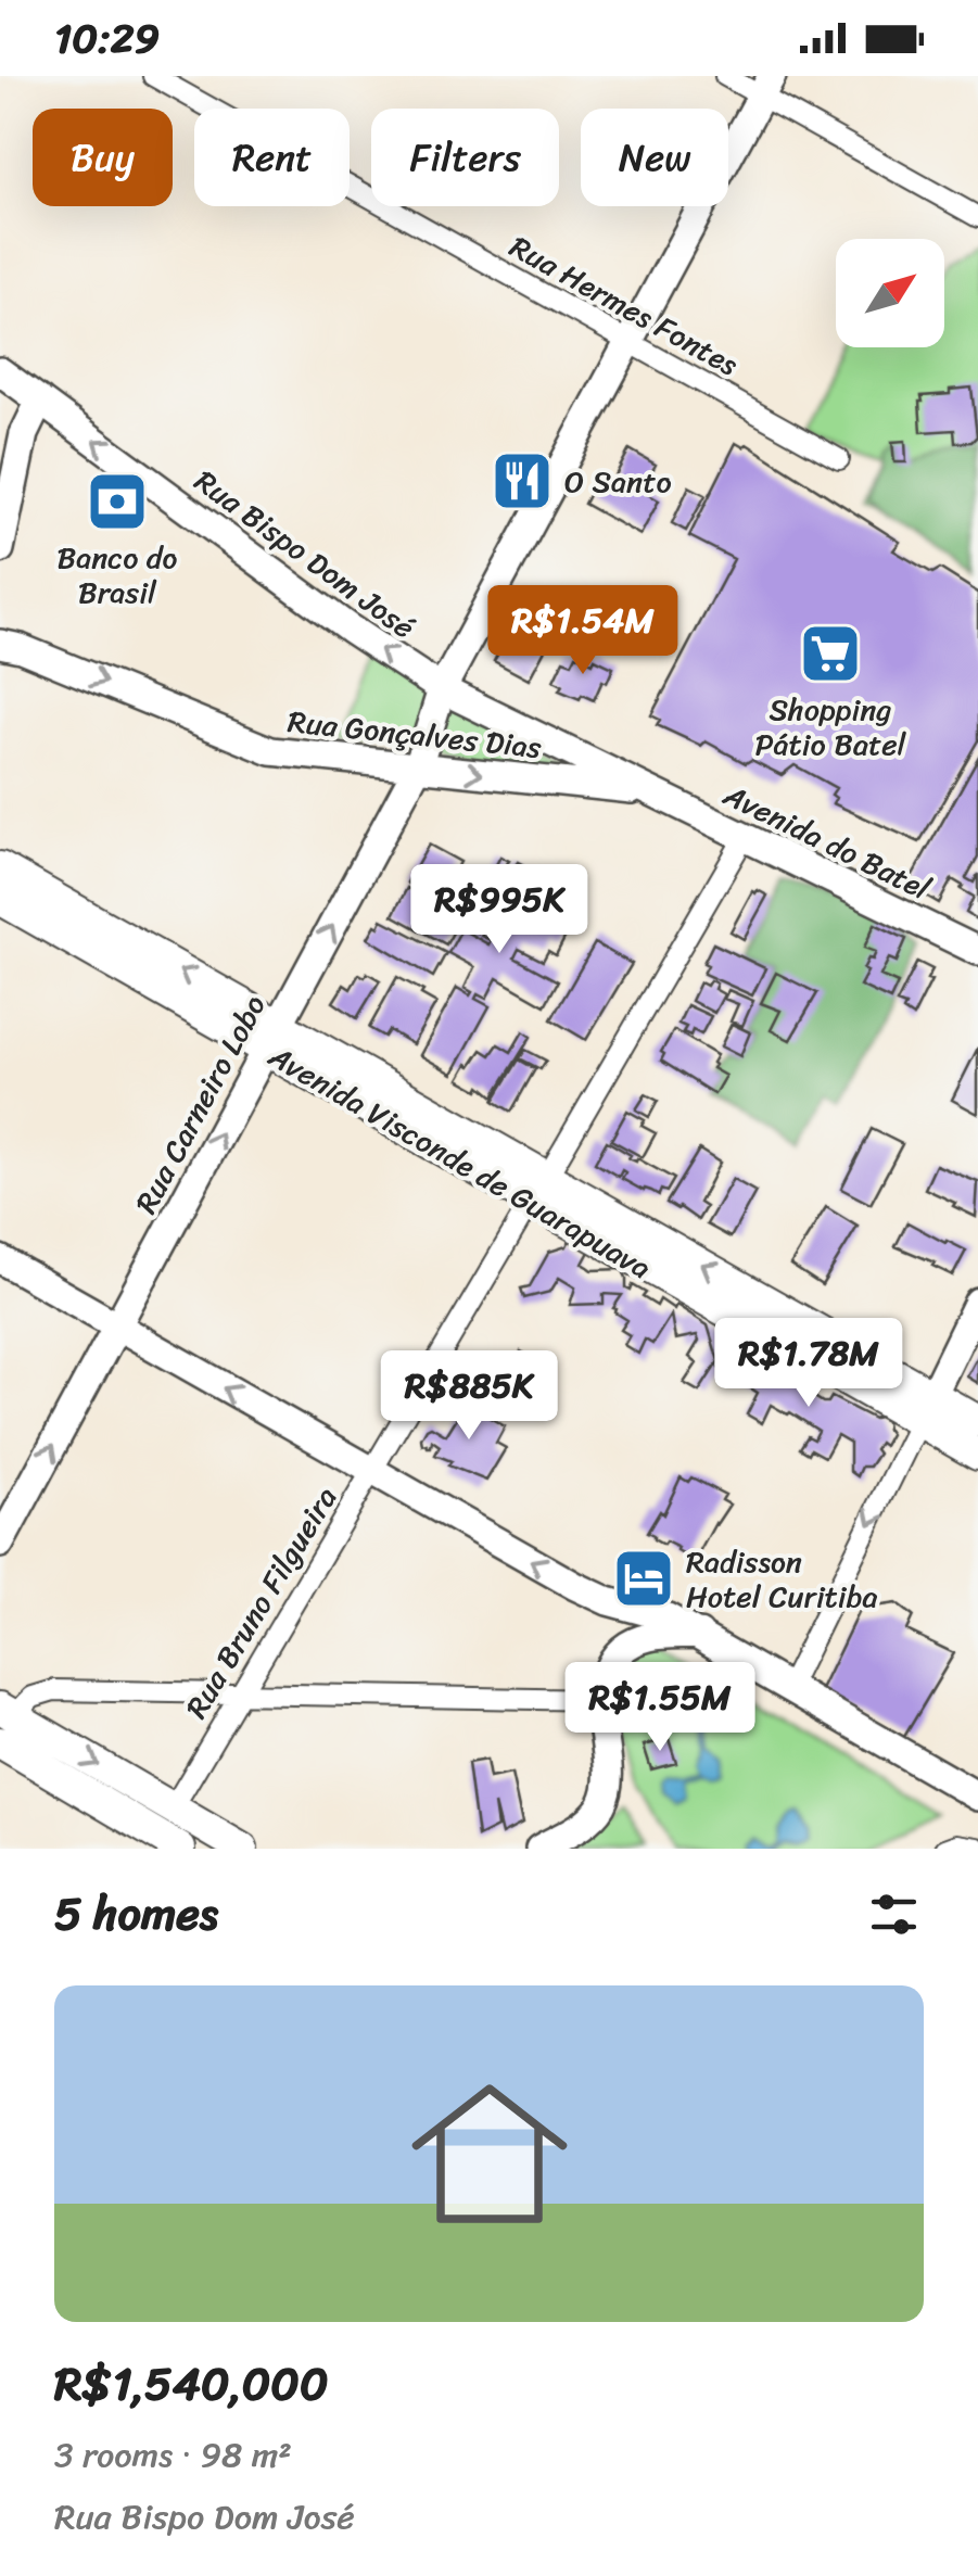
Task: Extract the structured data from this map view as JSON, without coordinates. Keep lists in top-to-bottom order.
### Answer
{
  "streets": {
    "main road": [
      "Rua Bispo Dom José",
      "Rua Gonçalves Dias",
      "Avenida do Batel",
      "Rua Carneiro Lobo",
      "Avenida Visconde de Guarapuava"
    ],
    "street": ["Rua Hermes Fontes", "Rua Bruno Filgueira"]
  },
  "crossings": [
    ["Rua Hermes Fontes", "Rua Carneiro Lobo"],
    ["Rua Bispo Dom José", "Rua Gonçalves Dias"],
    ["Rua Bispo Dom José", "Avenida do Batel"],
    ["Rua Bispo Dom José", "Rua Carneiro Lobo"],
    ["Rua Gonçalves Dias", "Avenida do Batel"],
    ["Rua Gonçalves Dias", "Rua Carneiro Lobo"],
    ["Avenida do Batel", "Rua Bruno Filgueira"],
    ["Rua Carneiro Lobo", "Avenida Visconde de Guarapuava"],
    ["Avenida Visconde de Guarapuava", "Rua Bruno Filgueira"]
  ],
  "one_way": ["Rua Bispo Dom José", "Rua Gonçalves Dias", "Rua Carneiro Lobo"],
  "places": {
    "restaurant": ["O Santo"],
    "bank": ["Banco do Brasil"],
    "supermarket": ["Shopping Pátio Batel"],
    "hotel": ["Radisson Hotel Curitiba"]
  },
  "north": "top right",
  "page": {
    "status": "10:29",
    "chip": [
      "Buy",
      "Rent",
      "Filters",
      "New"
    ],
    "price": [
      "R$1.54M",
      "R$995K",
      "R$1.78M",
      "R$885K",
      "R$1.55M"
    ],
    "heading": "5 homes",
    "list": [
      {
        "name": "R$1,540,000",
        "note": "3 rooms · 98 m² · Rua Bispo Dom José"
      }
    ]
  }
}
